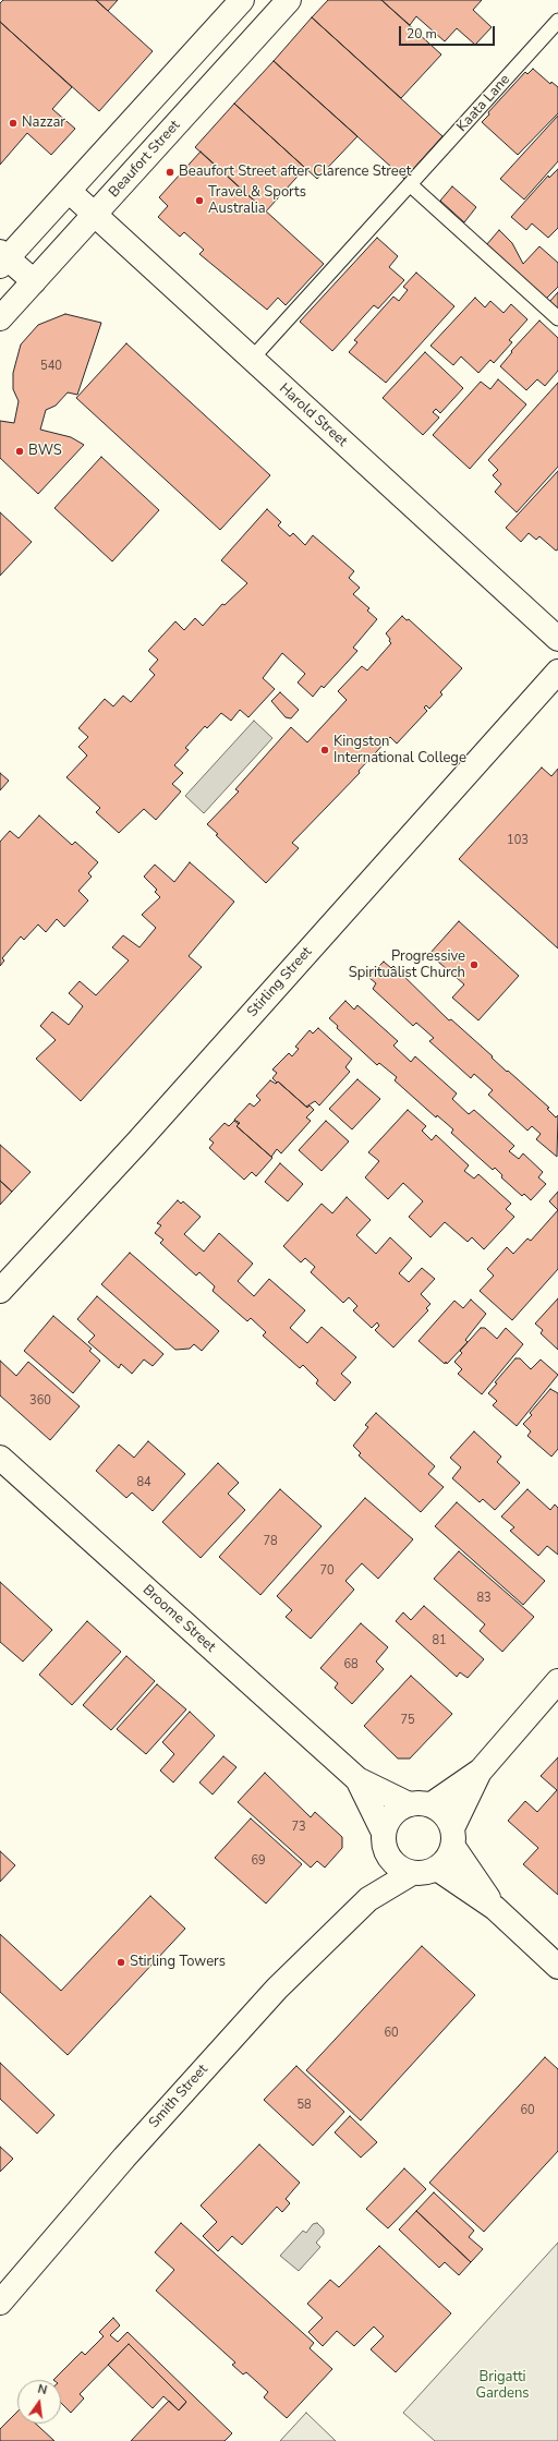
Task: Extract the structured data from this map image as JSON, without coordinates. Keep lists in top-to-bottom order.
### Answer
{
  "streets": {
    "street": [
      "Beaufort Street",
      "Harold Street",
      "Stirling Street",
      "Broome Street",
      "Smith Street"
    ],
    "lane": ["Kaata Lane"]
  },
  "crossings": [
    ["Kaata Lane", "Harold Street"],
    ["Beaufort Street", "Harold Street"],
    ["Broome Street", "Smith Street"]
  ],
  "parks": ["Brigatti Gardens"],
  "places": [
    "Nazzar",
    "Beaufort Street after Clarence Street",
    "Travel & Sports Australia",
    "BWS",
    "Kingston International College",
    "Progressive Spiritualist Church",
    "Stirling Towers"
  ],
  "house_numbers": [
    "540",
    "103",
    "360",
    "84",
    "78",
    "70",
    "83",
    "81",
    "68",
    "75",
    "73",
    "69",
    "60",
    "58",
    "60"
  ],
  "scale_bar": "20 m",
  "north": "top"
}
